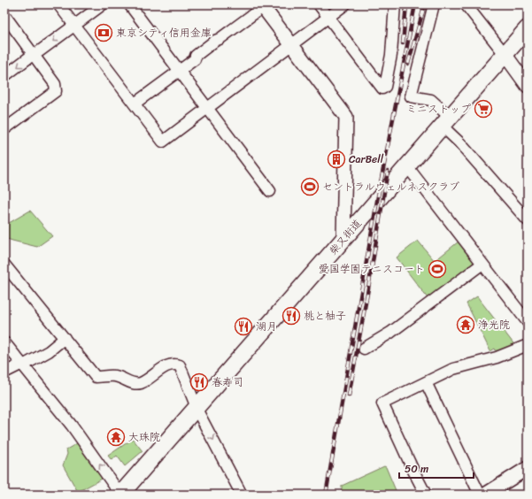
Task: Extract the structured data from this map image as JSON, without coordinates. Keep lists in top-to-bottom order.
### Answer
{
  "streets": {
    "main road": ["柴又街道"]
  },
  "places": {
    "bank": ["東京シティ信用金庫"],
    "supermarket": ["ミニストップ"],
    "building": ["CarBell"],
    "sports": ["セントラルウェルネスクラブ", "愛国学園テニスコート"],
    "restaurant": ["桃と柚子", "湖月", "春寿司"],
    "temple": ["浄光院", "大珠院"]
  },
  "scale_bar": "50 m"
}
